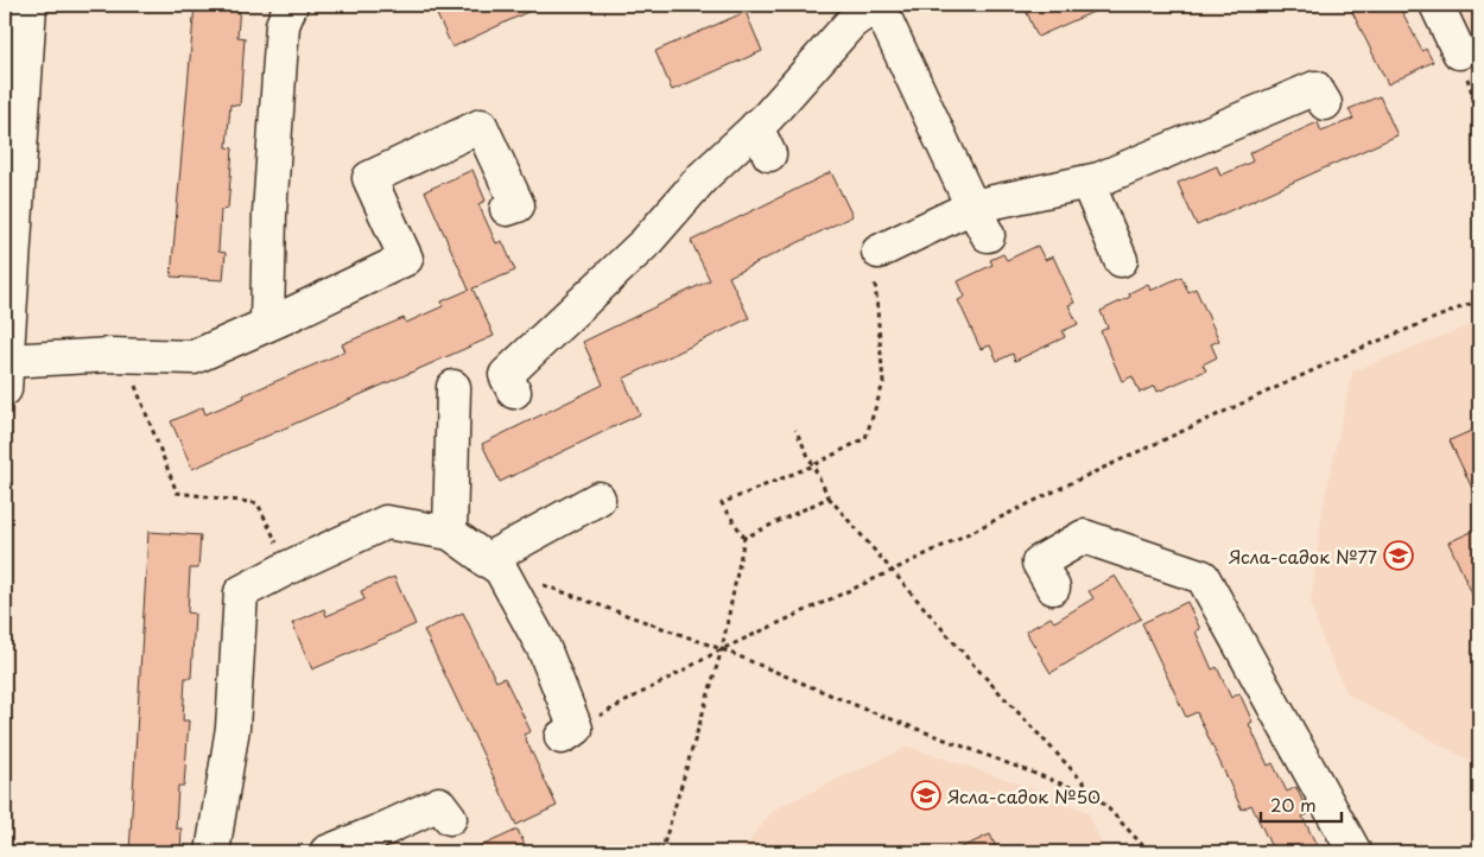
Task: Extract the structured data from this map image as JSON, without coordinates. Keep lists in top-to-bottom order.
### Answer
{
  "places": {
    "school or university": ["Ясла-садок №77", "Ясла-садок №50"]
  },
  "scale_bar": "20 m"
}
